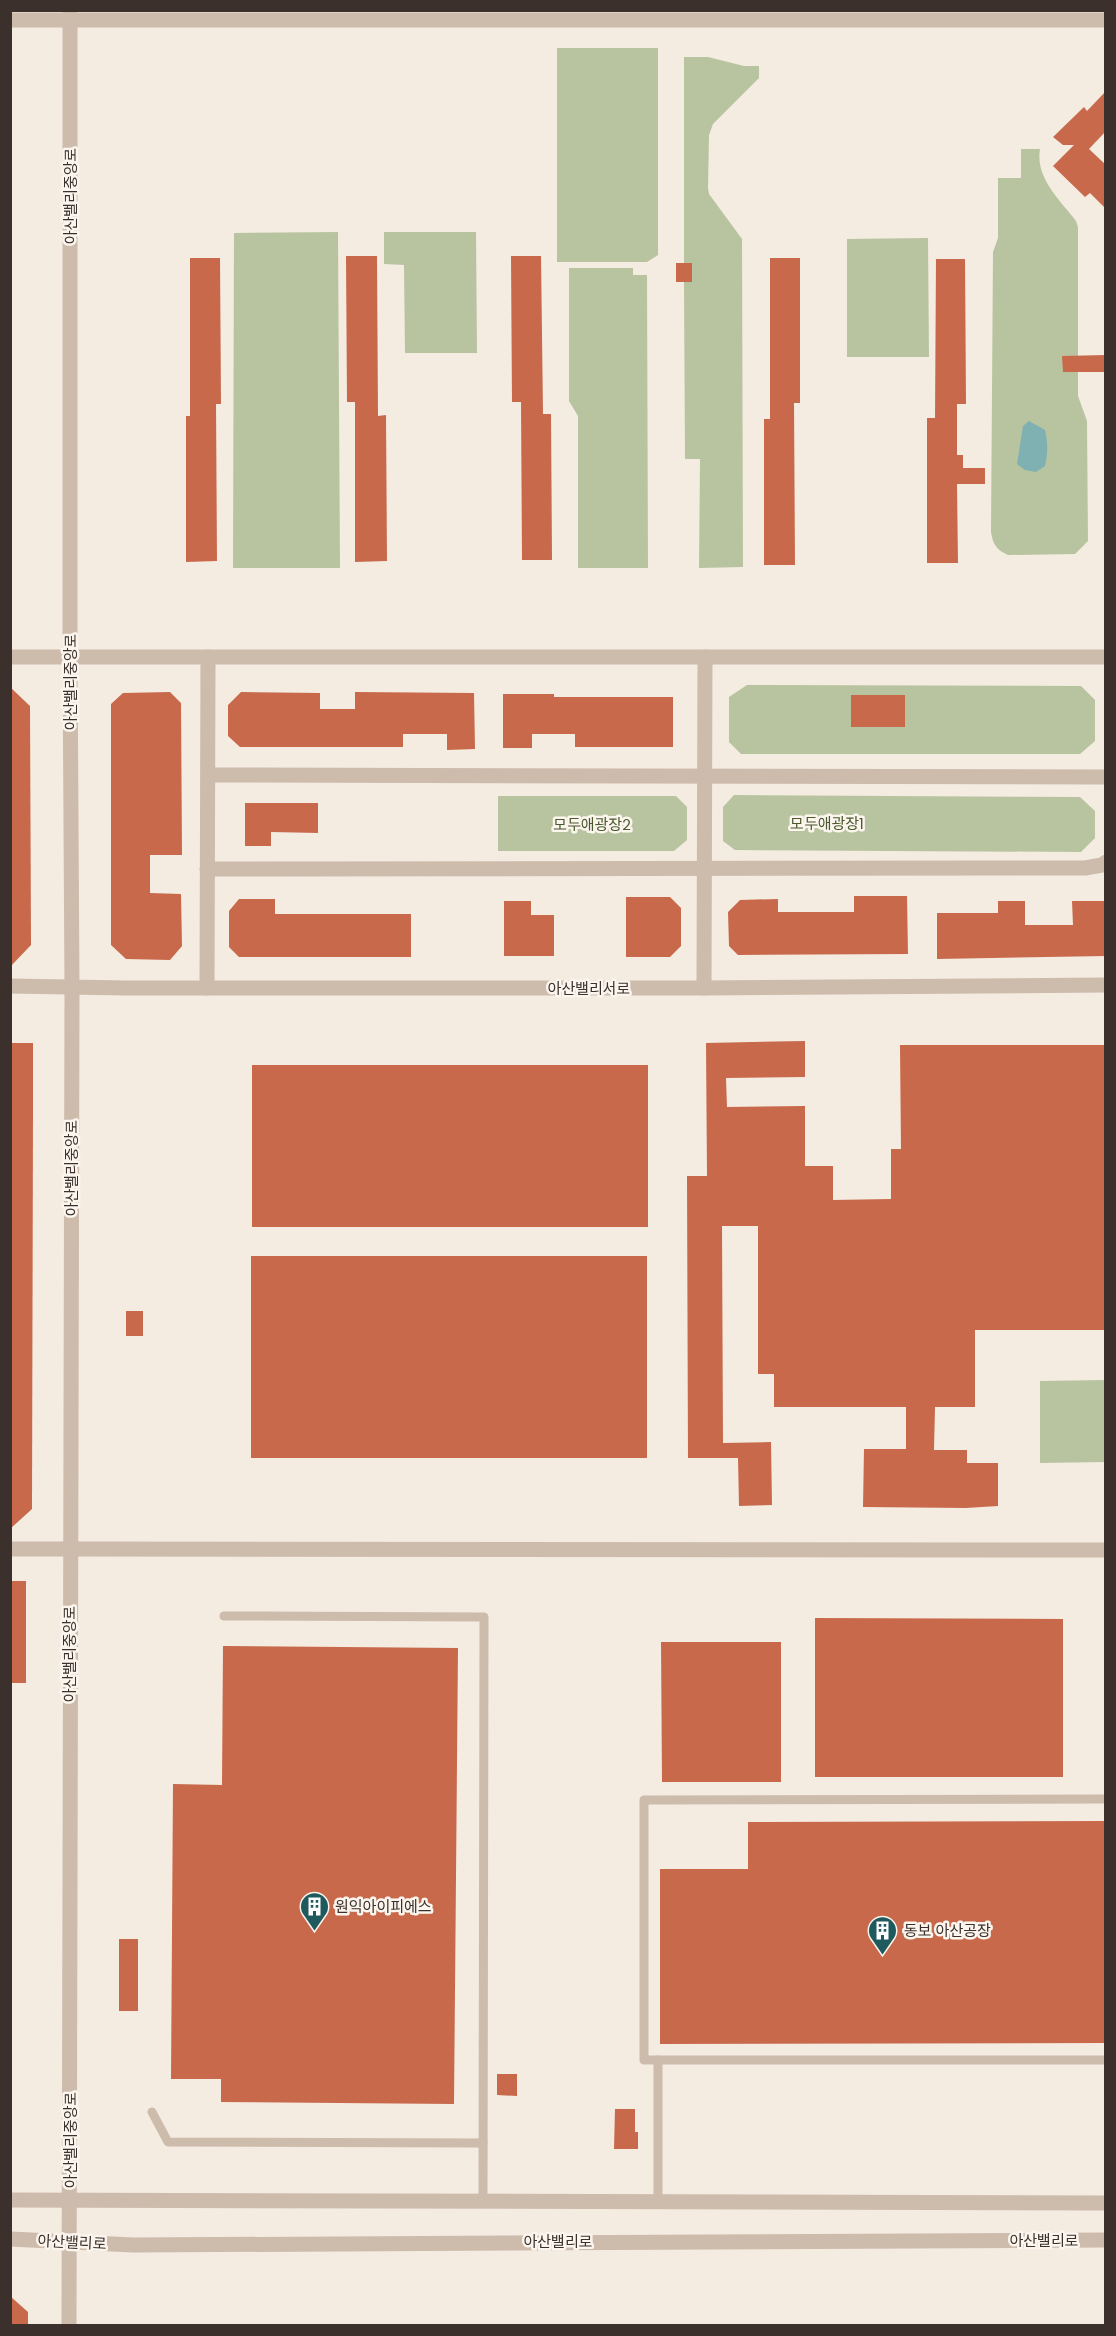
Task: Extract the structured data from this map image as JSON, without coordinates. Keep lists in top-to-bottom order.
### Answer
{
  "streets": {
    "street": ["아산밸리중앙로", "아산밸리서로", "아산밸리로"]
  },
  "crossings": [
    ["아산밸리중앙로", "아산밸리서로"],
    ["아산밸리중앙로", "아산밸리로"]
  ],
  "parks": ["모두애광장1", "모두애광장2"],
  "places": {
    "building": ["원익아이피에스", "동보 아산공장"]
  }
}
